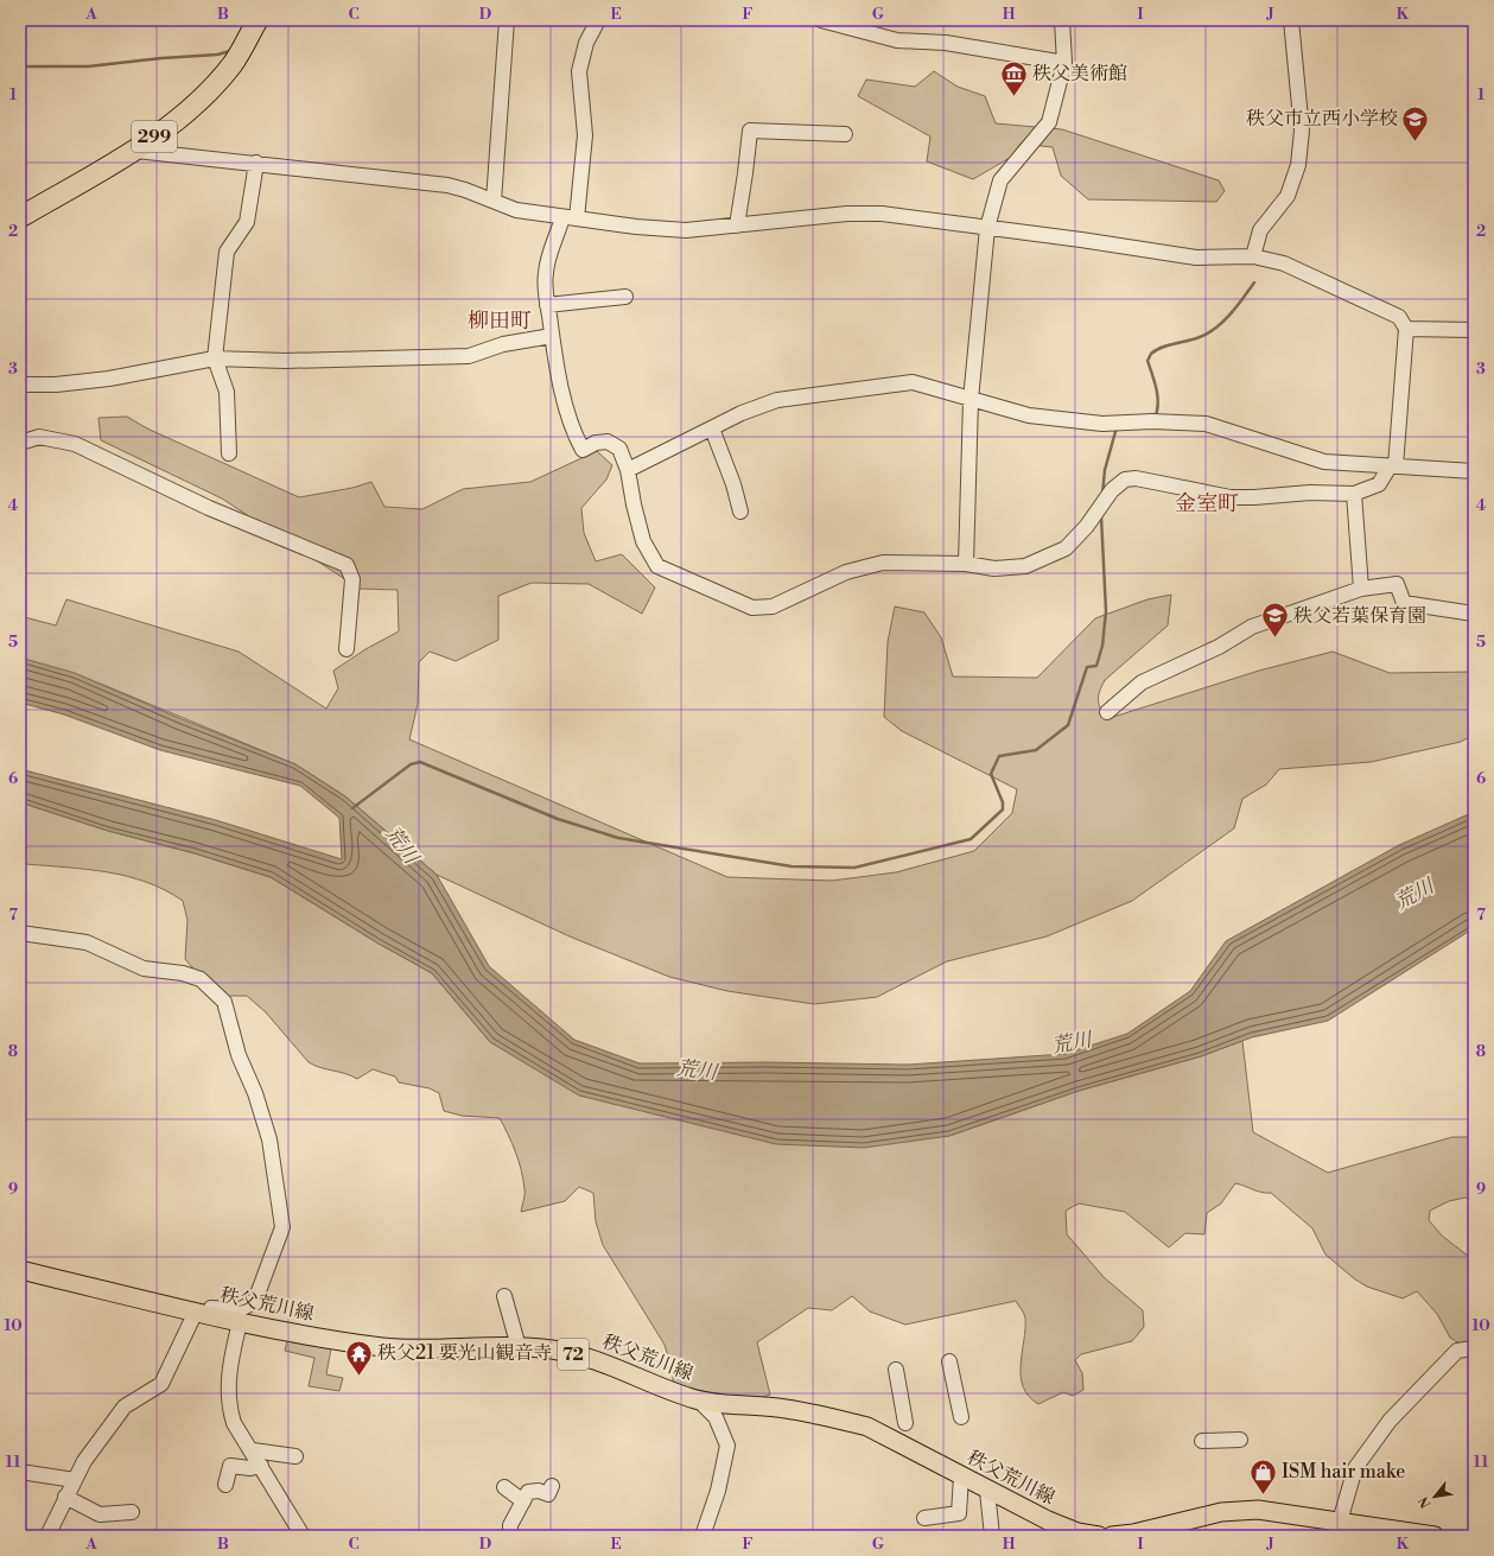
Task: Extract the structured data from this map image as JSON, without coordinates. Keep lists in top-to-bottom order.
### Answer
{
  "streets": {
    "highway": ["299"],
    "main road": ["秩父荒川線", "72"]
  },
  "districts": ["柳田町", "金室町"],
  "water": ["荒川"],
  "places": {
    "museum": ["秩父美術館"],
    "school or university": ["秩父市立西小学校", "秩父若葉保育園"],
    "temple": ["秩父21 要光山観音寺"],
    "shop": ["ISM hair make"]
  },
  "north": "bottom left",
  "grid": {
    "columns": [
      "A",
      "B",
      "C",
      "D",
      "E",
      "F",
      "G",
      "H",
      "I",
      "J",
      "K"
    ],
    "rows": [
      "1",
      "2",
      "3",
      "4",
      "5",
      "6",
      "7",
      "8",
      "9",
      "10",
      "11"
    ]
  }
}
